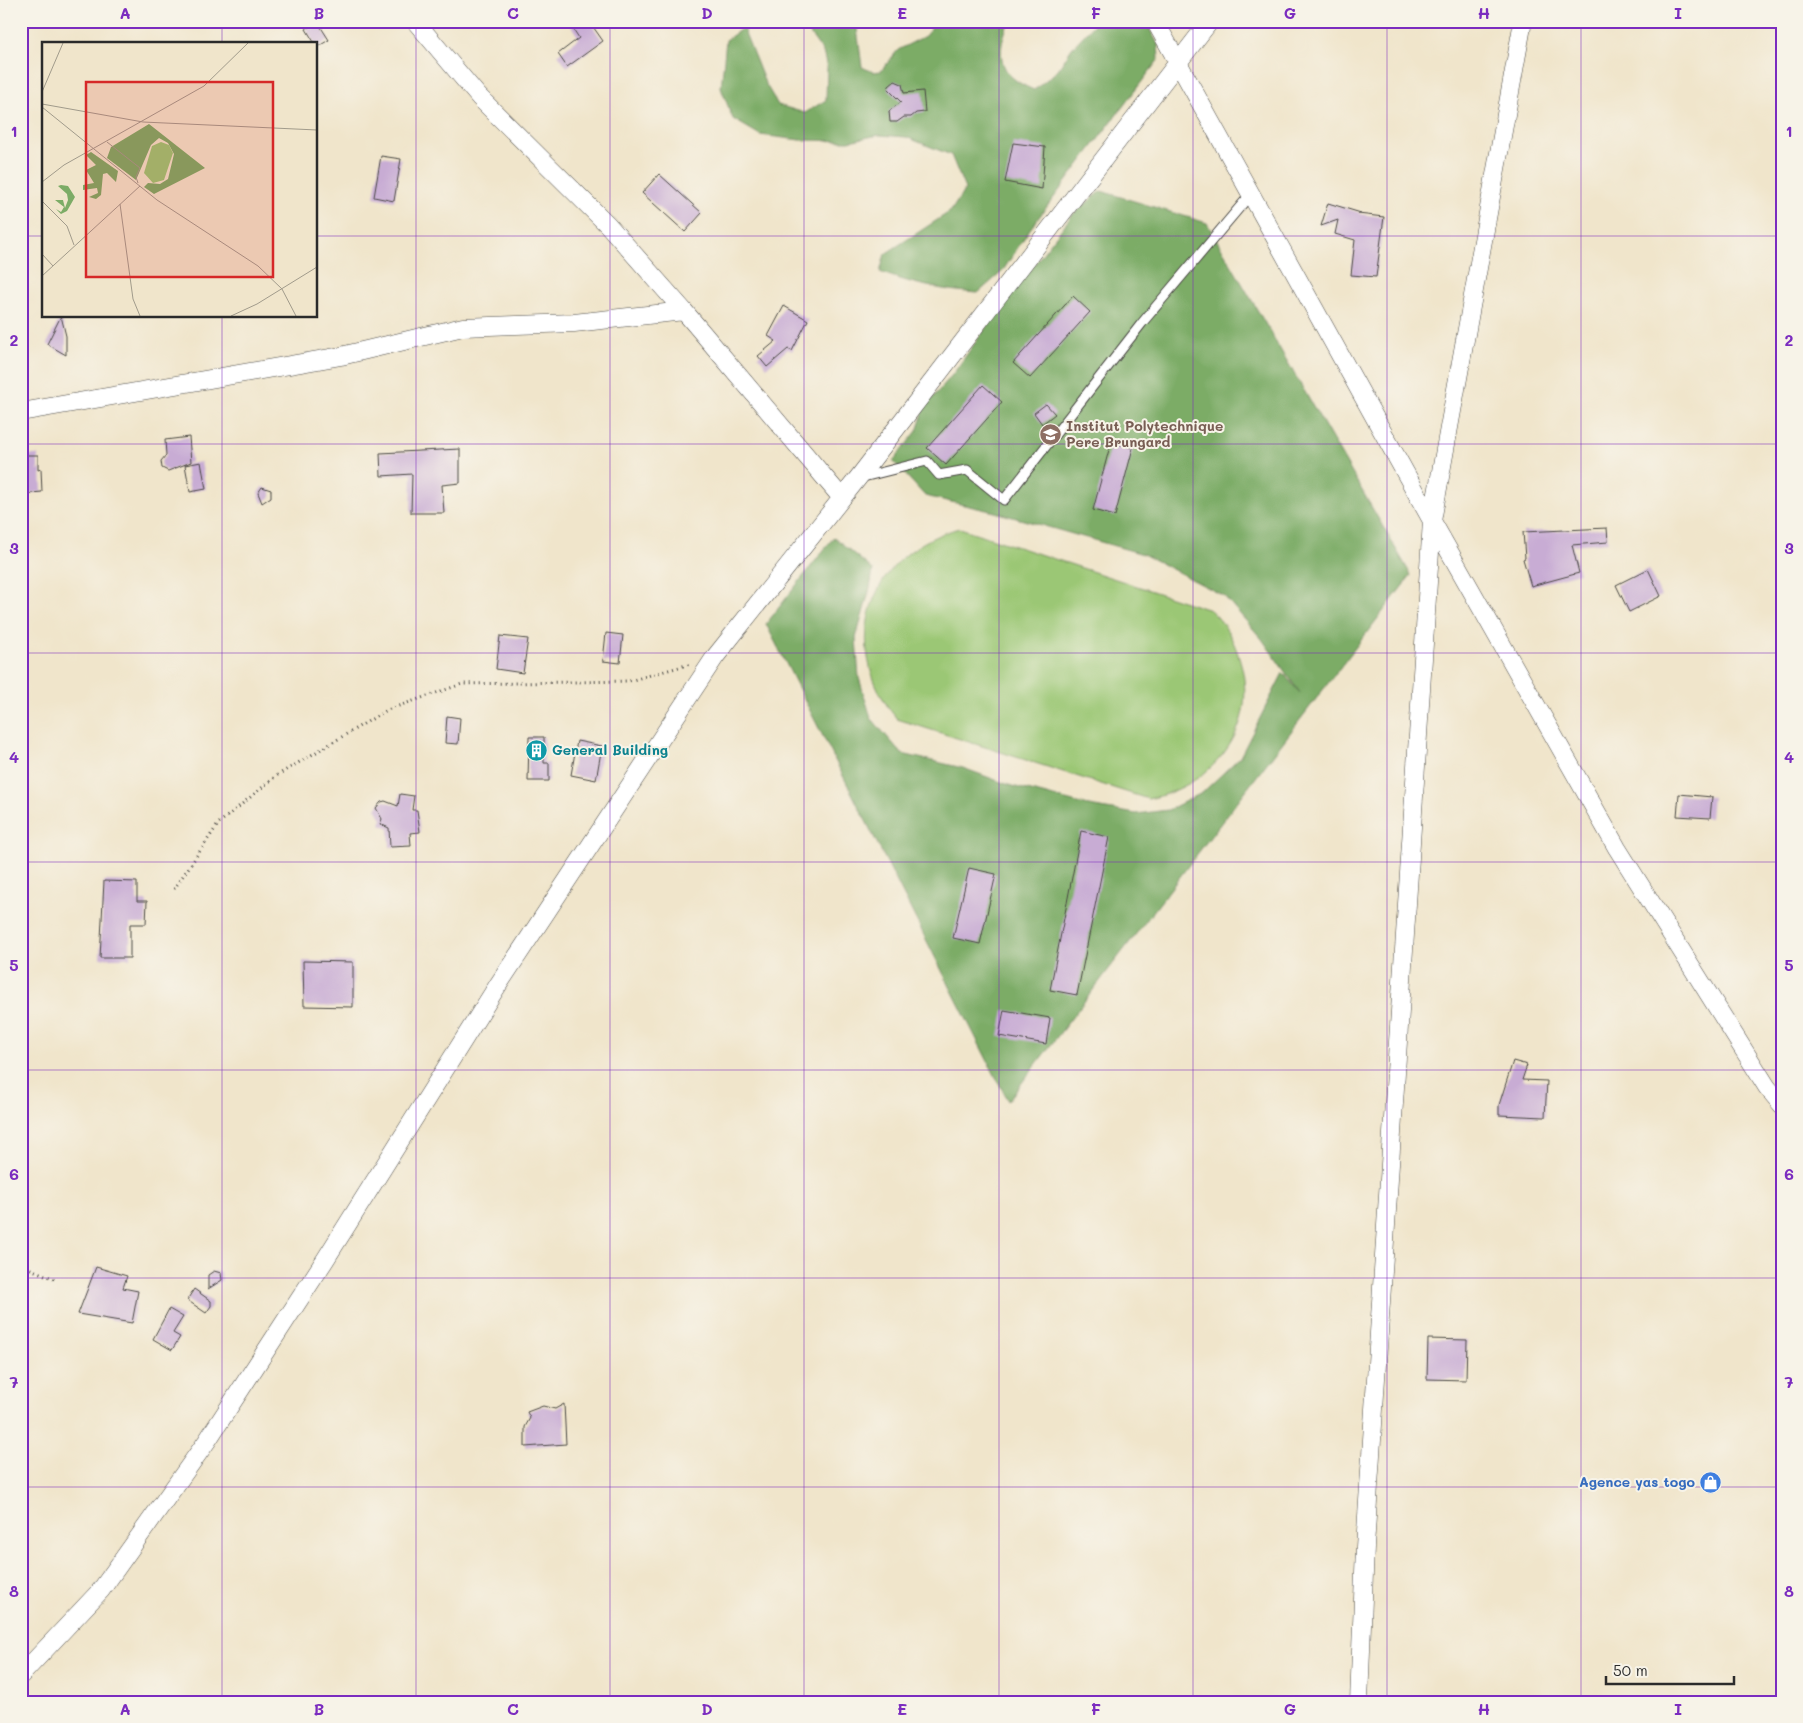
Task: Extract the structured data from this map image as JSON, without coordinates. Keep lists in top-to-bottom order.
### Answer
{
  "places": {
    "school or university": ["Institut Polytechnique Pere Brungard"],
    "building": ["General Building"],
    "shop": ["Agence yas togo"]
  },
  "scale_bar": "50 m",
  "grid": {
    "columns": [
      "A",
      "B",
      "C",
      "D",
      "E",
      "F",
      "G",
      "H",
      "I"
    ],
    "rows": [
      "1",
      "2",
      "3",
      "4",
      "5",
      "6",
      "7",
      "8"
    ]
  }
}
